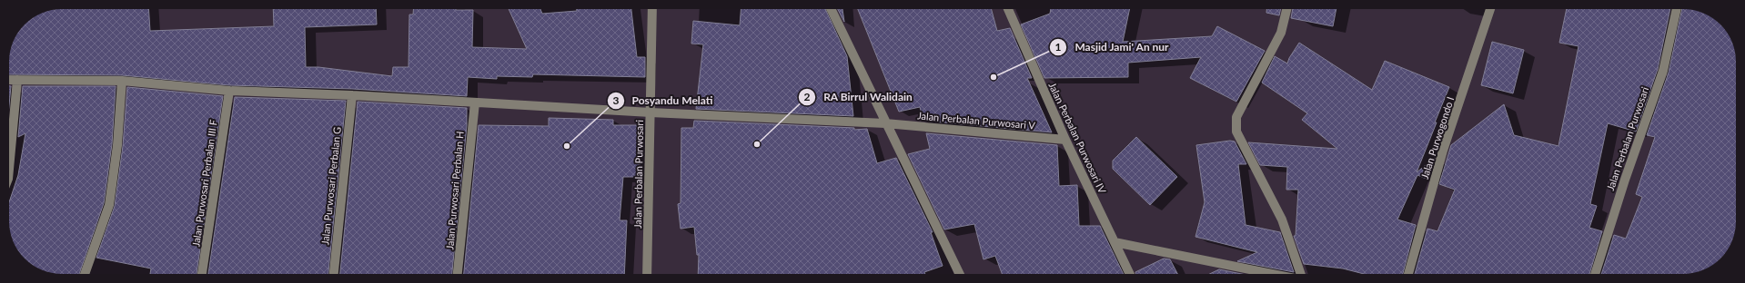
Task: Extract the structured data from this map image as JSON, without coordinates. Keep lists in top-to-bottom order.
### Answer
{
  "streets": {
    "street": [
      "Jalan Perbalan Purwosari V",
      "Jalan Perbalan Purwosari IV",
      "Jalan Purwogondo I",
      "Jalan Perbalan Purwosari",
      "Jalan Purwosari Perbalan III F",
      "Jalan Purwosari Perbalan G",
      "Jalan Purwosari Perbalan H"
    ]
  },
  "crossings": [
    ["Jalan Perbalan Purwosari V", "Jalan Perbalan Purwosari IV"],
    ["Jalan Perbalan Purwosari V", "Jalan Perbalan Purwosari"],
    ["Jalan Perbalan Purwosari V", "Jalan Purwosari Perbalan III F"],
    ["Jalan Perbalan Purwosari V", "Jalan Purwosari Perbalan G"],
    ["Jalan Perbalan Purwosari V", "Jalan Purwosari Perbalan H"]
  ],
  "places": ["Masjid Jami' An nur", "RA Birrul Walidain", "Posyandu Melati"]
}
